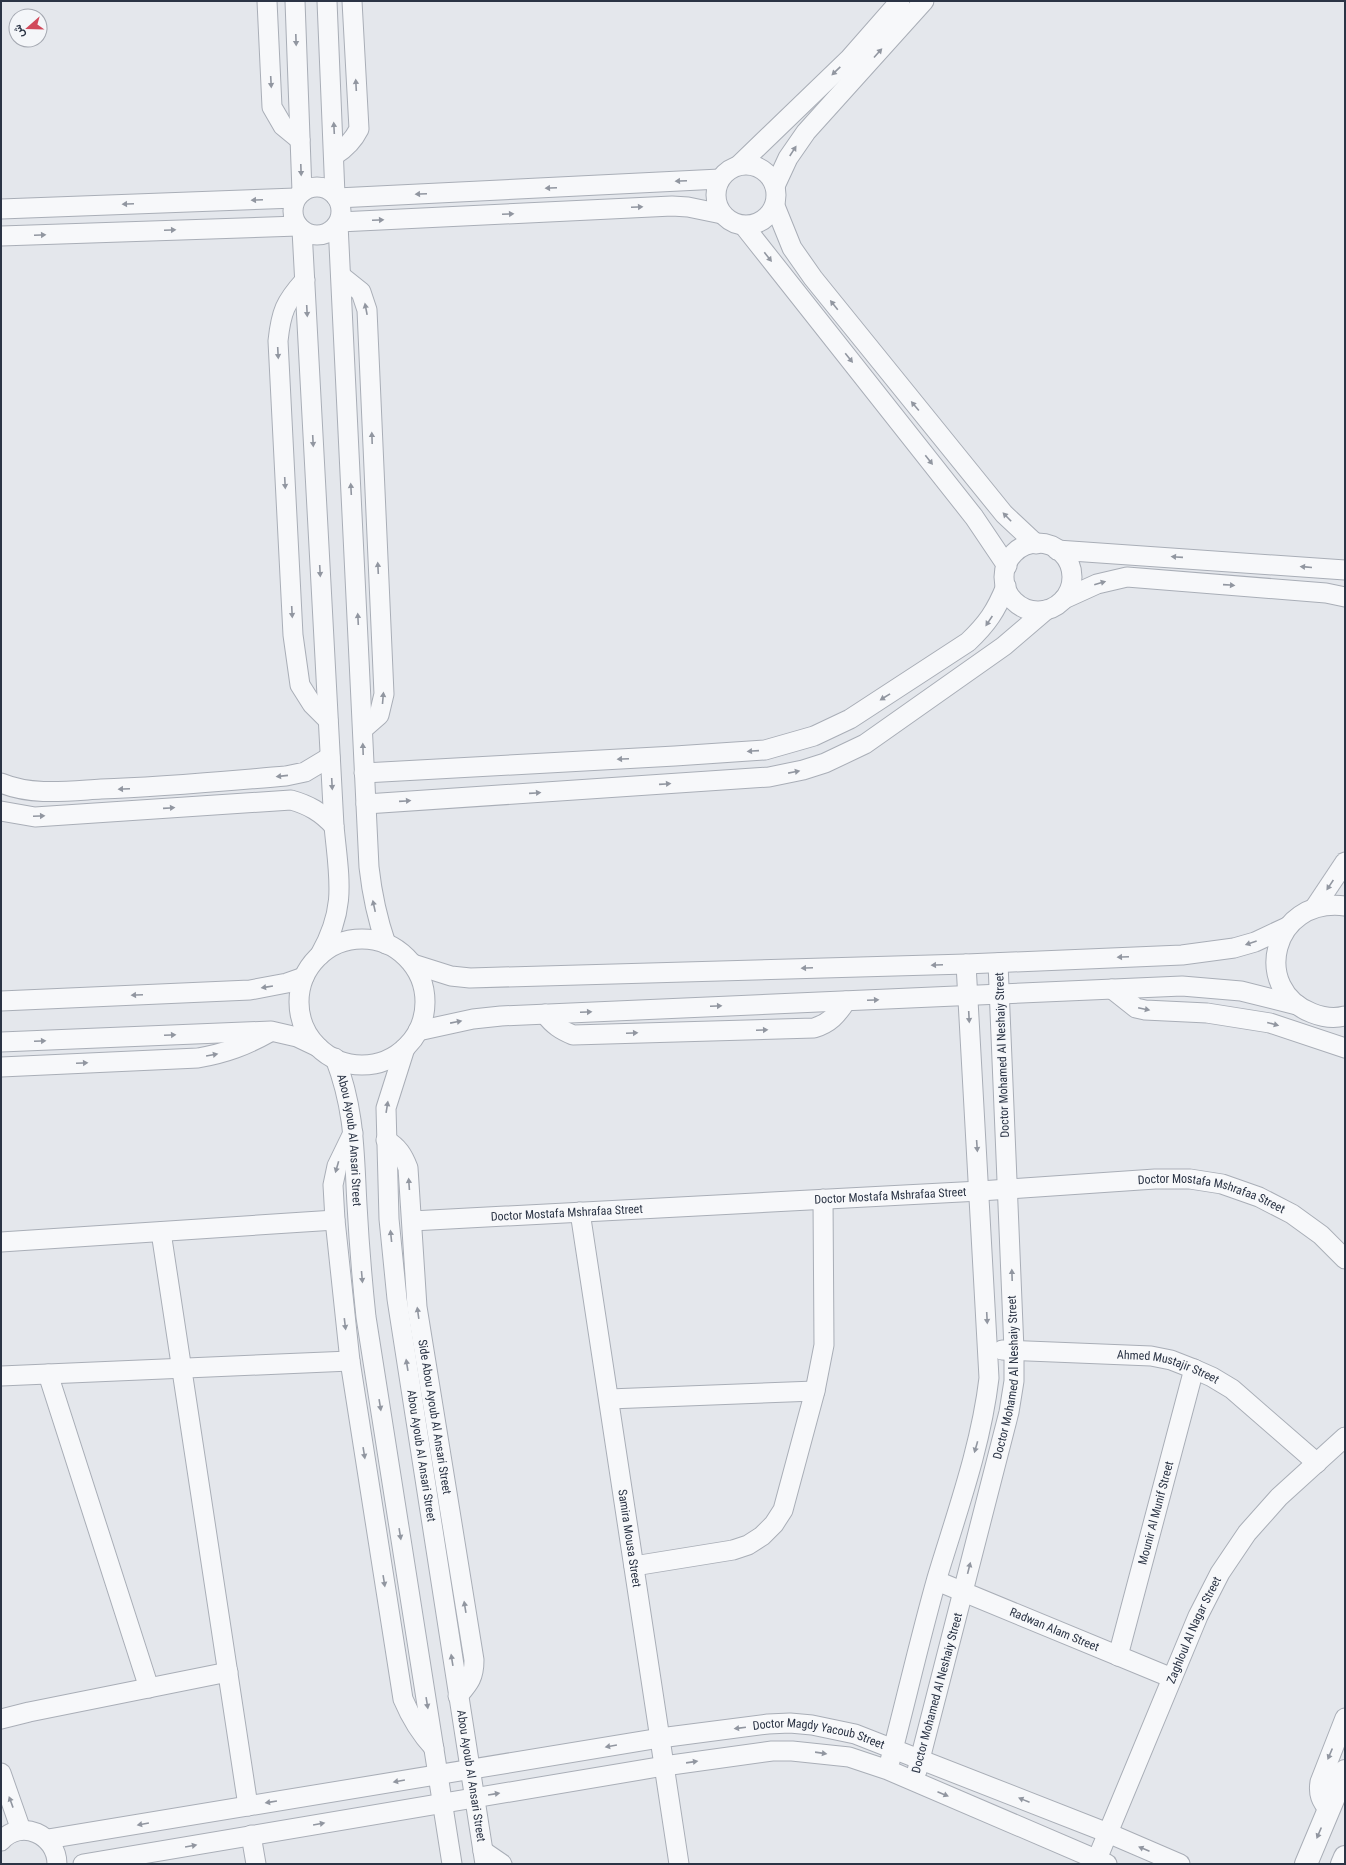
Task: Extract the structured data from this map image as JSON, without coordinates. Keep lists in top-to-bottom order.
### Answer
{
  "streets": {
    "street": [
      "Doctor Mohamed Al Neshaiy Street",
      "Abou Ayoub Al Ansari Street",
      "Doctor Mostafa Mshrafaa Street",
      "Ahmed Mustajir Street",
      "Side Abou Ayoub Al Ansari Street",
      "Mounir Al Munif Street",
      "Samira Mousa Street",
      "Radwan Alam Street",
      "Zaghloul Al Nagar Street",
      "Doctor Magdy Yacoub Street"
    ]
  },
  "crossings": [
    ["Doctor Mohamed Al Neshaiy Street", "Doctor Mostafa Mshrafaa Street"],
    ["Doctor Mohamed Al Neshaiy Street", "Ahmed Mustajir Street"],
    ["Doctor Mohamed Al Neshaiy Street", "Radwan Alam Street"],
    ["Doctor Mohamed Al Neshaiy Street", "Doctor Magdy Yacoub Street"],
    ["Abou Ayoub Al Ansari Street", "Side Abou Ayoub Al Ansari Street"],
    ["Abou Ayoub Al Ansari Street", "Doctor Magdy Yacoub Street"],
    ["Doctor Mostafa Mshrafaa Street", "Side Abou Ayoub Al Ansari Street"],
    ["Doctor Mostafa Mshrafaa Street", "Samira Mousa Street"],
    ["Ahmed Mustajir Street", "Mounir Al Munif Street"],
    ["Ahmed Mustajir Street", "Zaghloul Al Nagar Street"],
    ["Mounir Al Munif Street", "Radwan Alam Street"],
    ["Samira Mousa Street", "Doctor Magdy Yacoub Street"],
    ["Radwan Alam Street", "Zaghloul Al Nagar Street"],
    ["Zaghloul Al Nagar Street", "Doctor Magdy Yacoub Street"]
  ],
  "north": "left"
}
